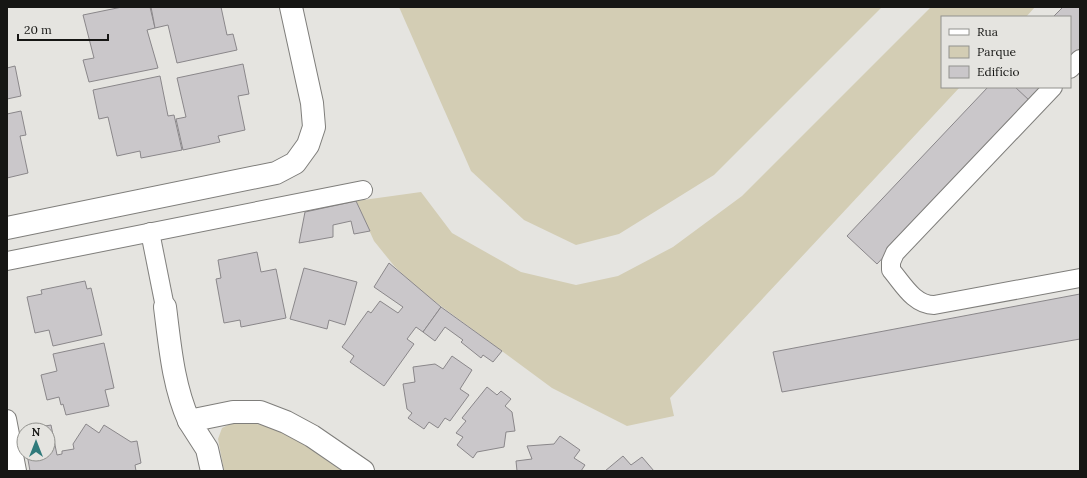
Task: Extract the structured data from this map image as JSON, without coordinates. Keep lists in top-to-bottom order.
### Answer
{
  "legend": ["Rua", "Parque", "Edifício"],
  "scale_bar": "20 m",
  "north": "top"
}
